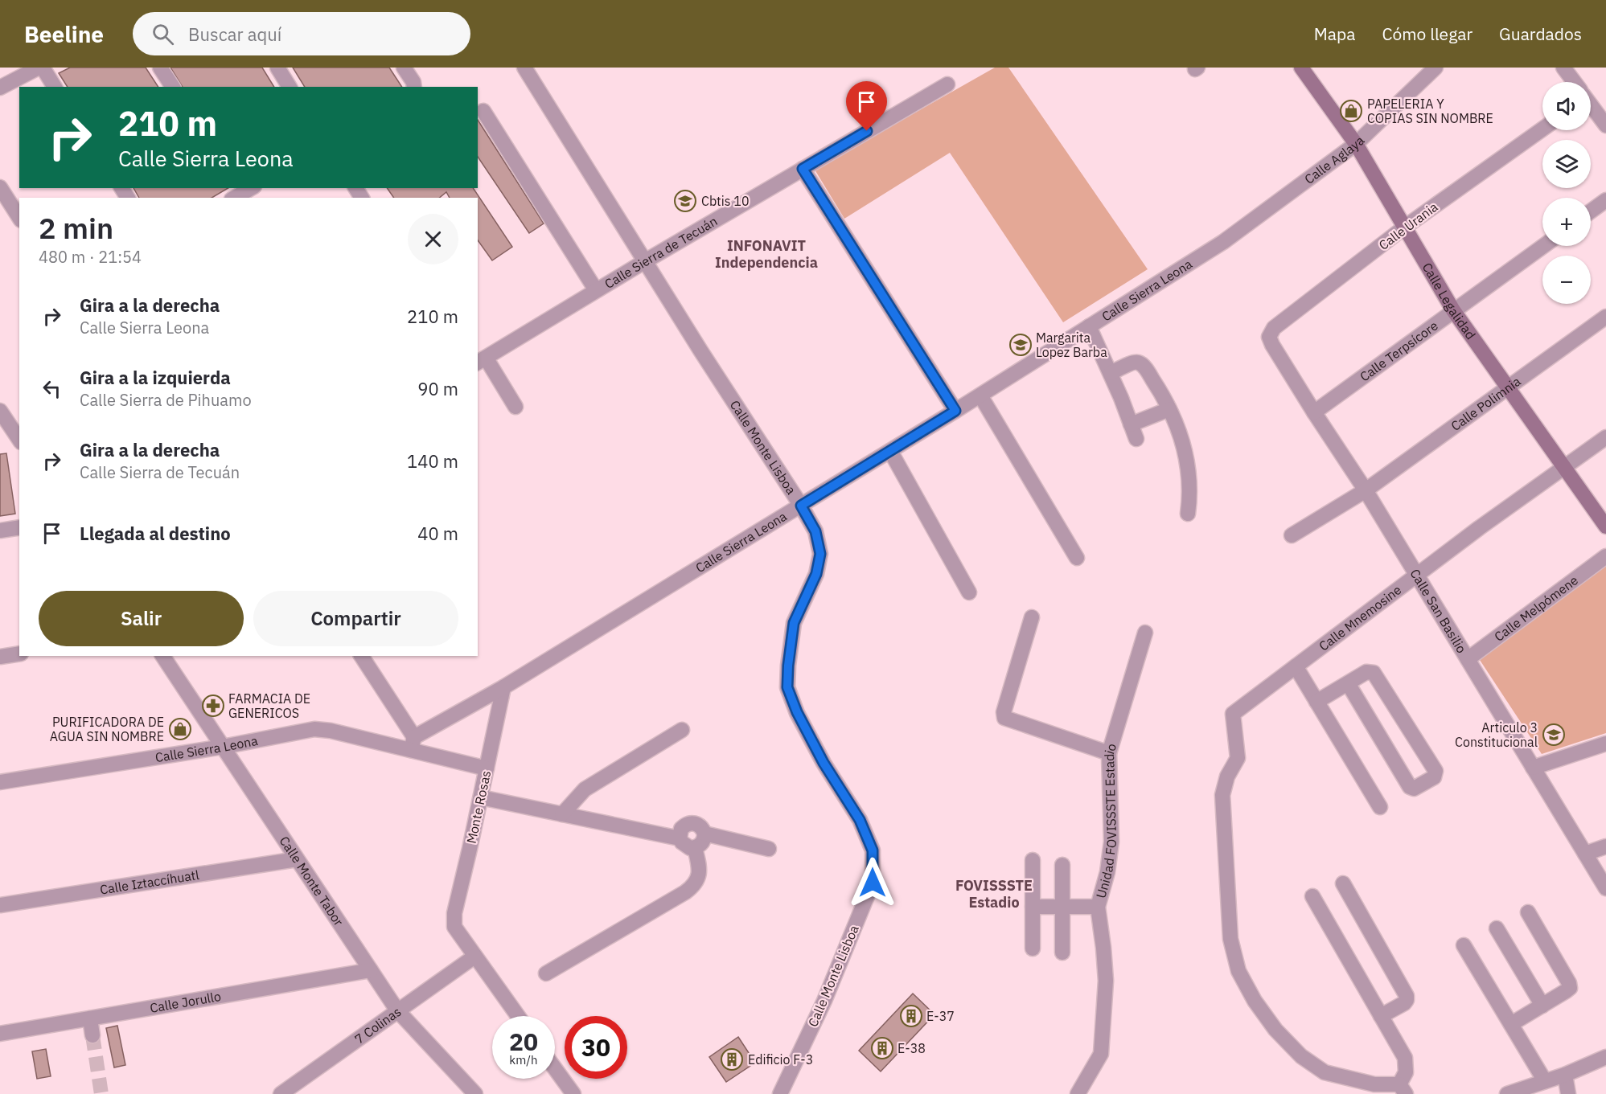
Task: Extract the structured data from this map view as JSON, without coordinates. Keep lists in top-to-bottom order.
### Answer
{
  "streets": {
    "street": [
      "Calle Aglaya",
      "Calle Urania",
      "Calle Sierra de Tecuán",
      "Calle Sierra Leona",
      "Calle Legalidad",
      "Calle Terpsícore",
      "Calle Polimnia",
      "Calle Monte Lisboa",
      "Calle Melpómene",
      "Calle San Basilio",
      "Calle Mnemosine",
      "Monte Rosas",
      "Unidad FOVISSSTE Estadio",
      "Calle Monte Tabor",
      "Calle Iztaccíhuatl",
      "Calle Jorullo",
      "7 Colinas"
    ]
  },
  "crossings": [
    ["Calle Aglaya", "Calle Sierra Leona"],
    ["Calle Aglaya", "Calle Legalidad"],
    ["Calle Urania", "Calle Legalidad"],
    ["Calle Urania", "Calle San Basilio"],
    ["Calle Sierra de Tecuán", "Calle Monte Lisboa"],
    ["Calle Sierra Leona", "Calle Monte Lisboa"],
    ["Calle Sierra Leona", "Monte Rosas"],
    ["Calle Sierra Leona", "Calle Monte Tabor"],
    ["Calle Legalidad", "Calle Terpsícore"],
    ["Calle Legalidad", "Calle Polimnia"],
    ["Calle Legalidad", "Calle Mnemosine"],
    ["Calle Terpsícore", "Calle San Basilio"],
    ["Calle Polimnia", "Calle San Basilio"],
    ["Calle Melpómene", "Calle San Basilio"],
    ["Calle San Basilio", "Calle Mnemosine"],
    ["Monte Rosas", "7 Colinas"],
    ["Calle Monte Tabor", "Calle Iztaccíhuatl"],
    ["Calle Monte Tabor", "Calle Jorullo"],
    ["Calle Monte Tabor", "7 Colinas"]
  ],
  "districts": ["INFONAVIT Independencia", "FOVISSSTE Estadio"],
  "places": {
    "shop": ["PAPELERIA Y COPIAS SIN NOMBRE", "PURIFICADORA DE AGUA SIN NOMBRE"],
    "school or university": ["Cbtis 10", "Margarita Lopez Barba", "Articulo 3 Constitucional"],
    "pharmacy": ["FARMACIA DE GENERICOS"],
    "building": ["E-37", "E-38", "Edificio F-3"]
  },
  "page": {
    "header": "Beeline",
    "search": "Buscar aquí",
    "nav": ["Mapa", "Cómo llegar", "Guardados"],
    "map_buttons": ["+", "−"],
    "turn": ["210 m", "Calle Sierra Leona"],
    "heading": ["2 min", "480 m · 21:54"],
    "list": [
      {
        "name": "Gira a la derecha",
        "note": "Calle Sierra Leona",
        "value": "210 m"
      },
      {
        "name": "Gira a la izquierda",
        "note": "Calle Sierra de Pihuamo",
        "value": "90 m"
      },
      {
        "name": "Gira a la derecha",
        "note": "Calle Sierra de Tecuán",
        "value": "140 m"
      },
      {
        "name": "Llegada al destino",
        "value": "40 m"
      }
    ],
    "buttons": ["Salir", "Compartir"],
    "speed": "20 km/h",
    "limit": "30"
  }
}
